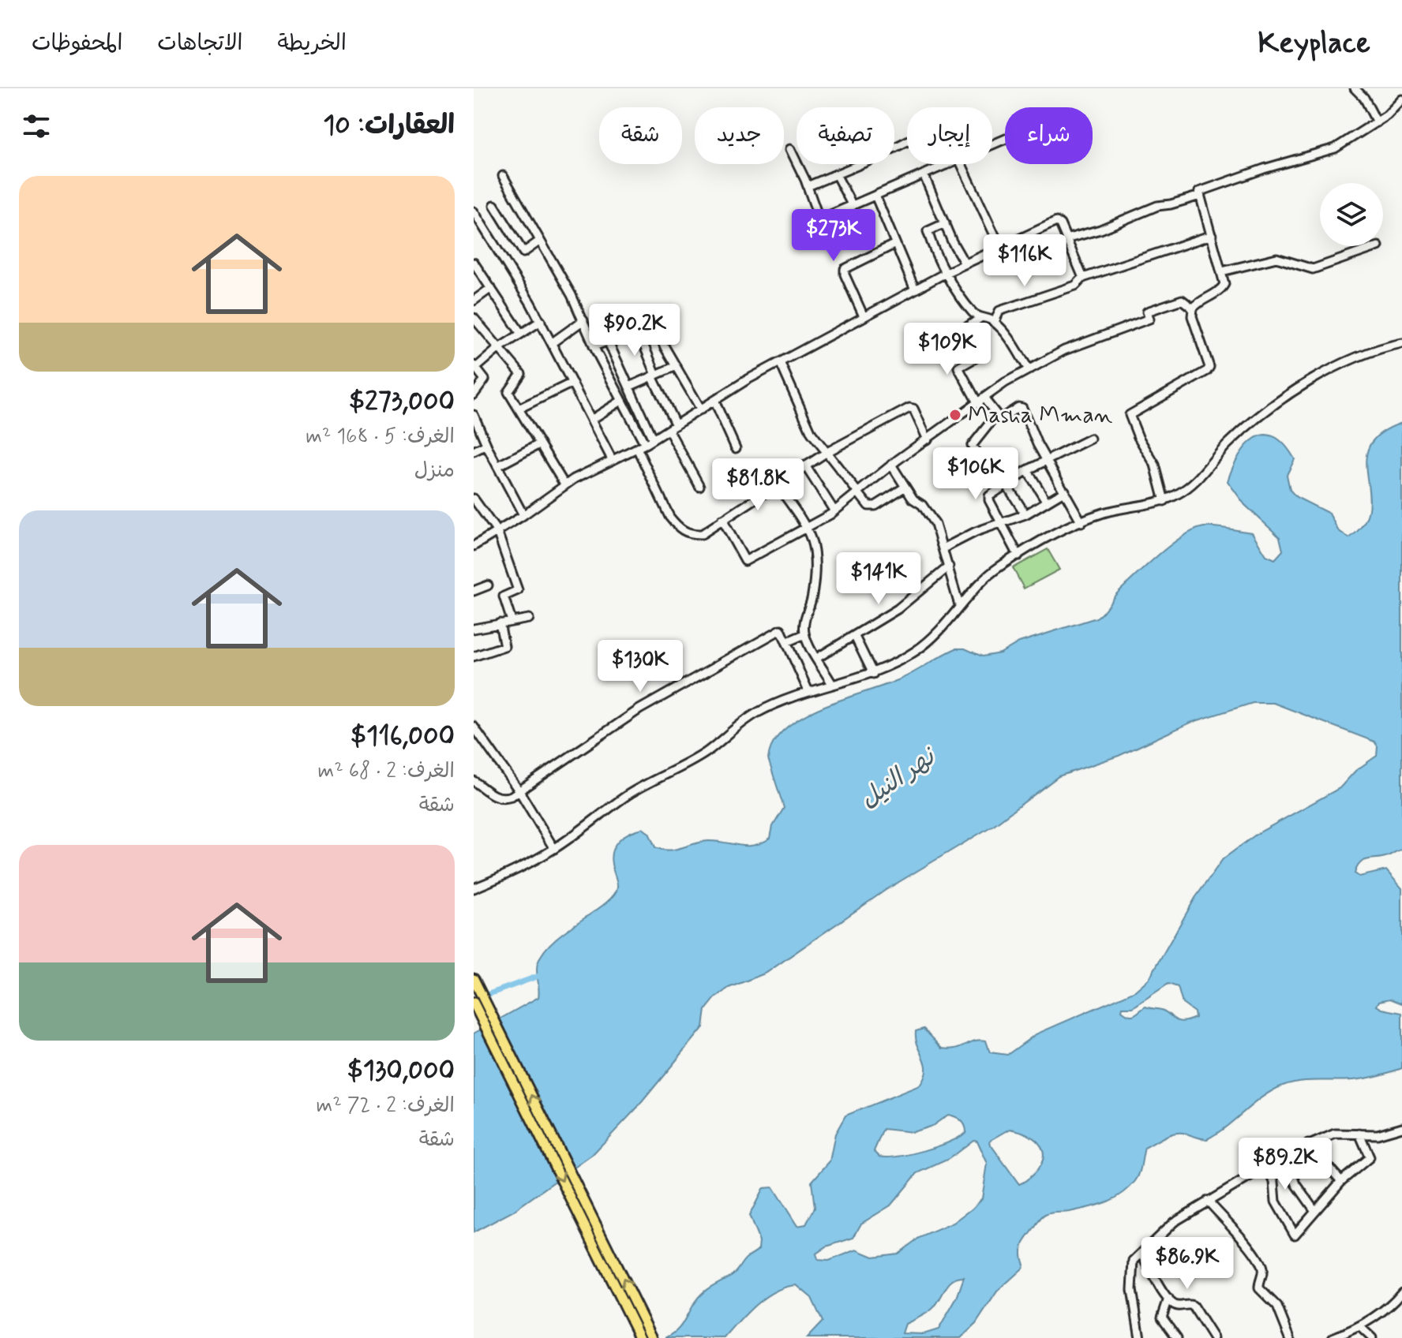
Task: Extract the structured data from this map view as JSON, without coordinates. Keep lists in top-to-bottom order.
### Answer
{
  "water": ["نهر النيل"],
  "places": ["Masha Mman"],
  "page": {
    "header": "Keyplace",
    "nav": ["الخريطة", "الاتجاهات", "المحفوظات"],
    "heading": "العقارات: 10",
    "chip": [
      "شراء",
      "إيجار",
      "تصفية",
      "جديد",
      "شقة"
    ],
    "list": [
      {
        "name": "$273,000",
        "note": "الغرف: 5 · 168 m² · منزل"
      },
      {
        "name": "$116,000",
        "note": "الغرف: 2 · 68 m² · شقة"
      },
      {
        "name": "$130,000",
        "note": "الغرف: 2 · 72 m² · شقة"
      }
    ],
    "price": [
      "$273K",
      "$116K",
      "$90.2K",
      "$109K",
      "$106K",
      "$81.8K",
      "$141K",
      "$130K",
      "$89.2K",
      "$86.9K"
    ]
  }
}
